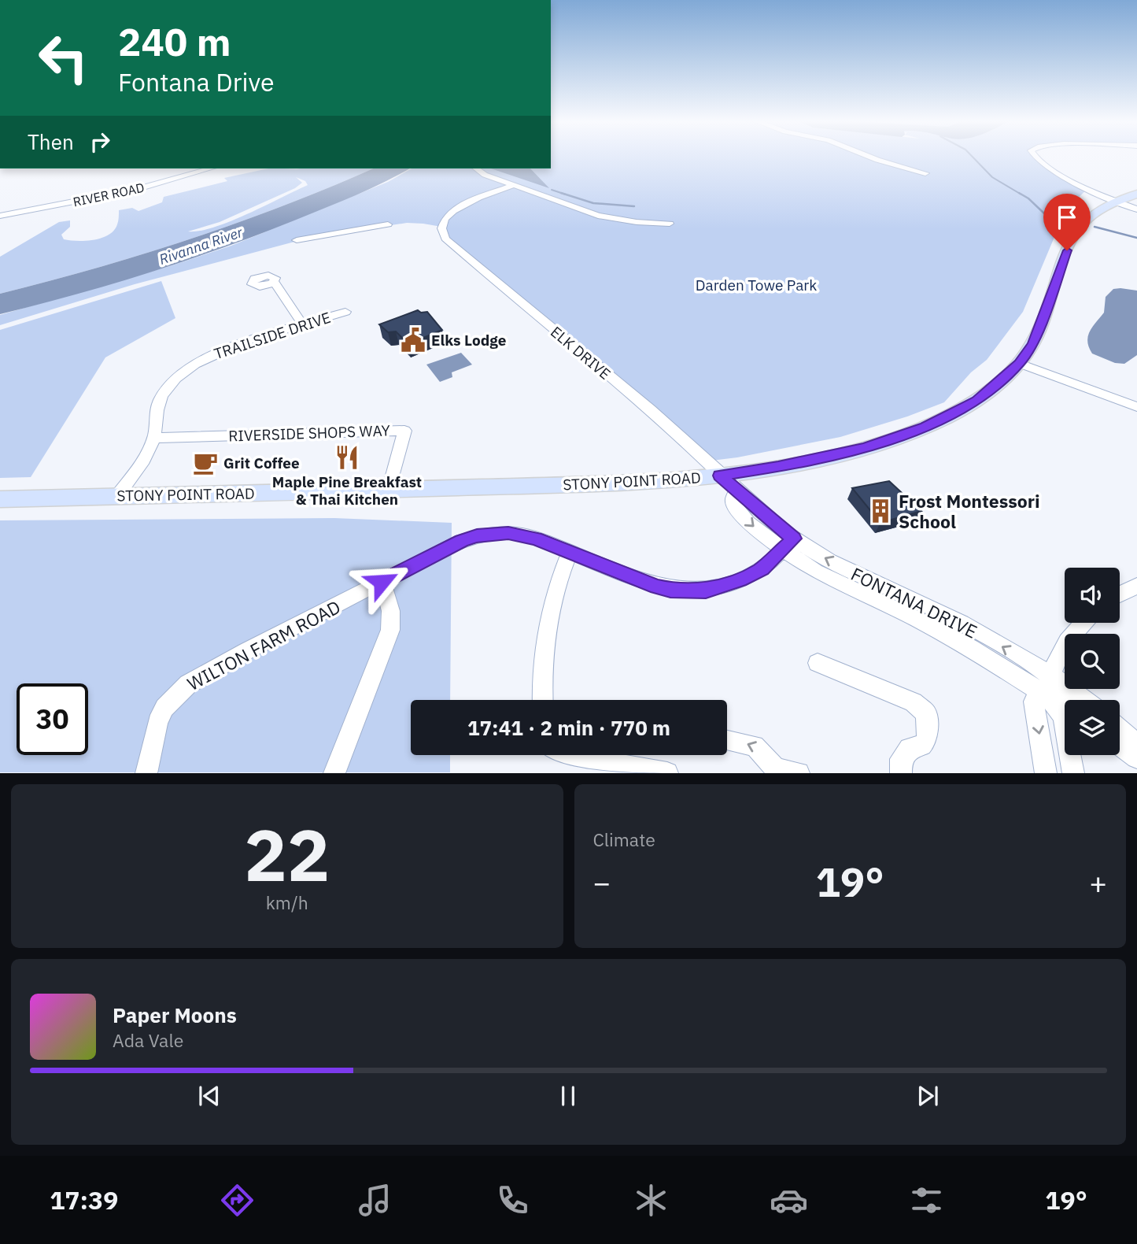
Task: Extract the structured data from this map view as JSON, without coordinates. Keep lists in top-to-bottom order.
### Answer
{
  "streets": {
    "main road": ["STONY POINT ROAD"],
    "street": [
      "RIVER ROAD",
      "TRAILSIDE DRIVE",
      "ELK DRIVE",
      "RIVERSIDE SHOPS WAY",
      "WILTON FARM ROAD"
    ]
  },
  "crossings": [
    ["TRAILSIDE DRIVE", "RIVERSIDE SHOPS WAY"],
    ["TRAILSIDE DRIVE", "STONY POINT ROAD"],
    ["ELK DRIVE", "STONY POINT ROAD"],
    ["ELK DRIVE", "WILTON FARM ROAD"],
    ["RIVERSIDE SHOPS WAY", "STONY POINT ROAD"]
  ],
  "water": ["Rivanna River"],
  "parks": ["Darden Towe Park"],
  "places": {
    "public building": ["Elks Lodge"],
    "restaurant": ["Maple Pine Breakfast & Thai Kitchen"],
    "cafe": ["Grit Coffee"],
    "building": ["Frost Montessori School"]
  },
  "page": {
    "turn": ["240 m", "Fontana Drive"],
    "then": "Then",
    "limit": "30",
    "trip": "17:41 · 2 min · 770 m",
    "tile": [
      ["22", "km/h"],
      "Climate"
    ],
    "heat": ["−", "19°", "+"],
    "song": ["Paper Moons", "Ada Vale"],
    "tabs": ["17:39", "19°"]
  }
}
